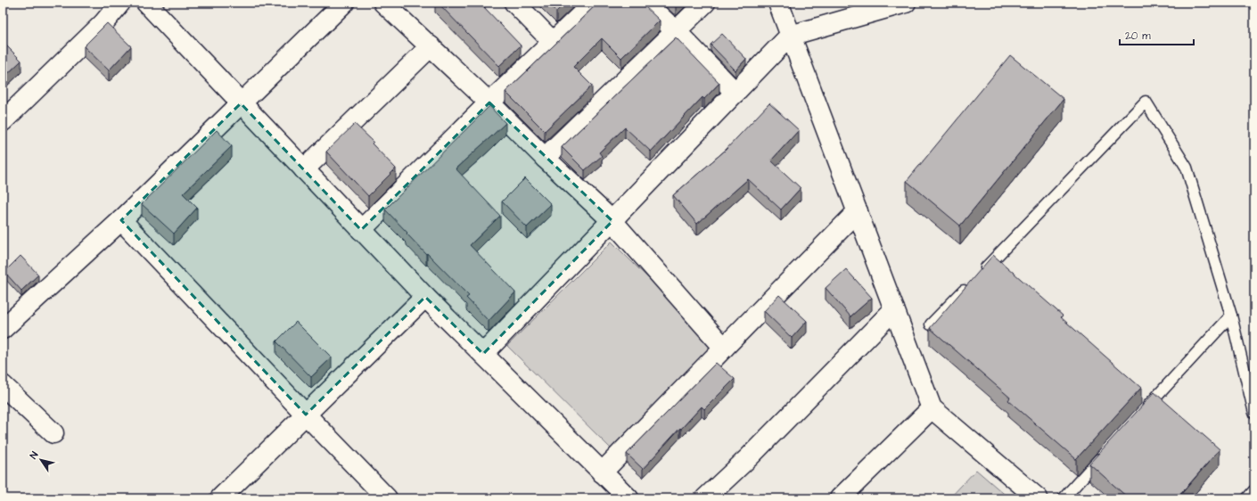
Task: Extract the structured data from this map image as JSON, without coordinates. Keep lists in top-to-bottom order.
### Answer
{
  "scale_bar": "20 m",
  "north": "top left"
}
